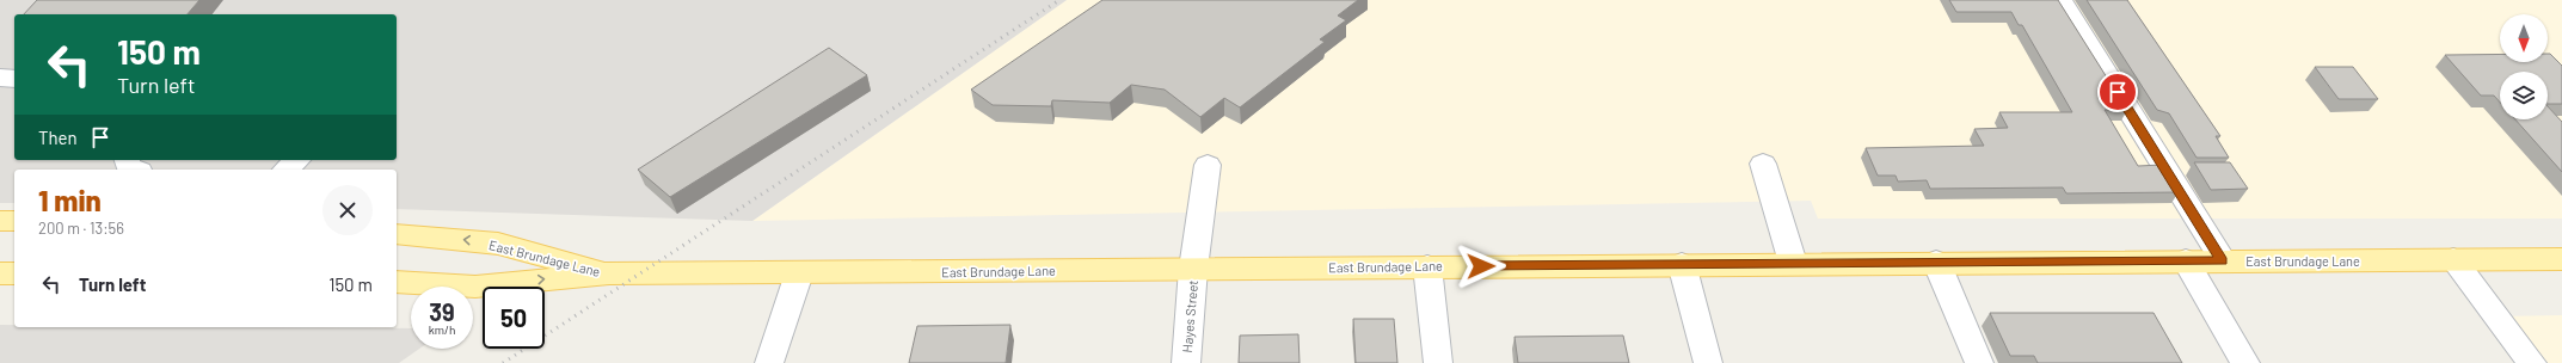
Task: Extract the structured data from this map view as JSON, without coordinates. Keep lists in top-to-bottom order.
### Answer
{
  "streets": {
    "main road": ["East Brundage Lane"],
    "street": ["Hayes Street"]
  },
  "crossings": [
    ["East Brundage Lane", "Hayes Street"]
  ],
  "north": "bottom",
  "page": {
    "turn": ["150 m", "Turn left"],
    "then": "Then",
    "heading": ["1 min", "200 m · 13:56"],
    "list": [
      {
        "name": "Turn left",
        "value": "150 m"
      }
    ],
    "speed": "39 km/h",
    "limit": "50"
  }
}
